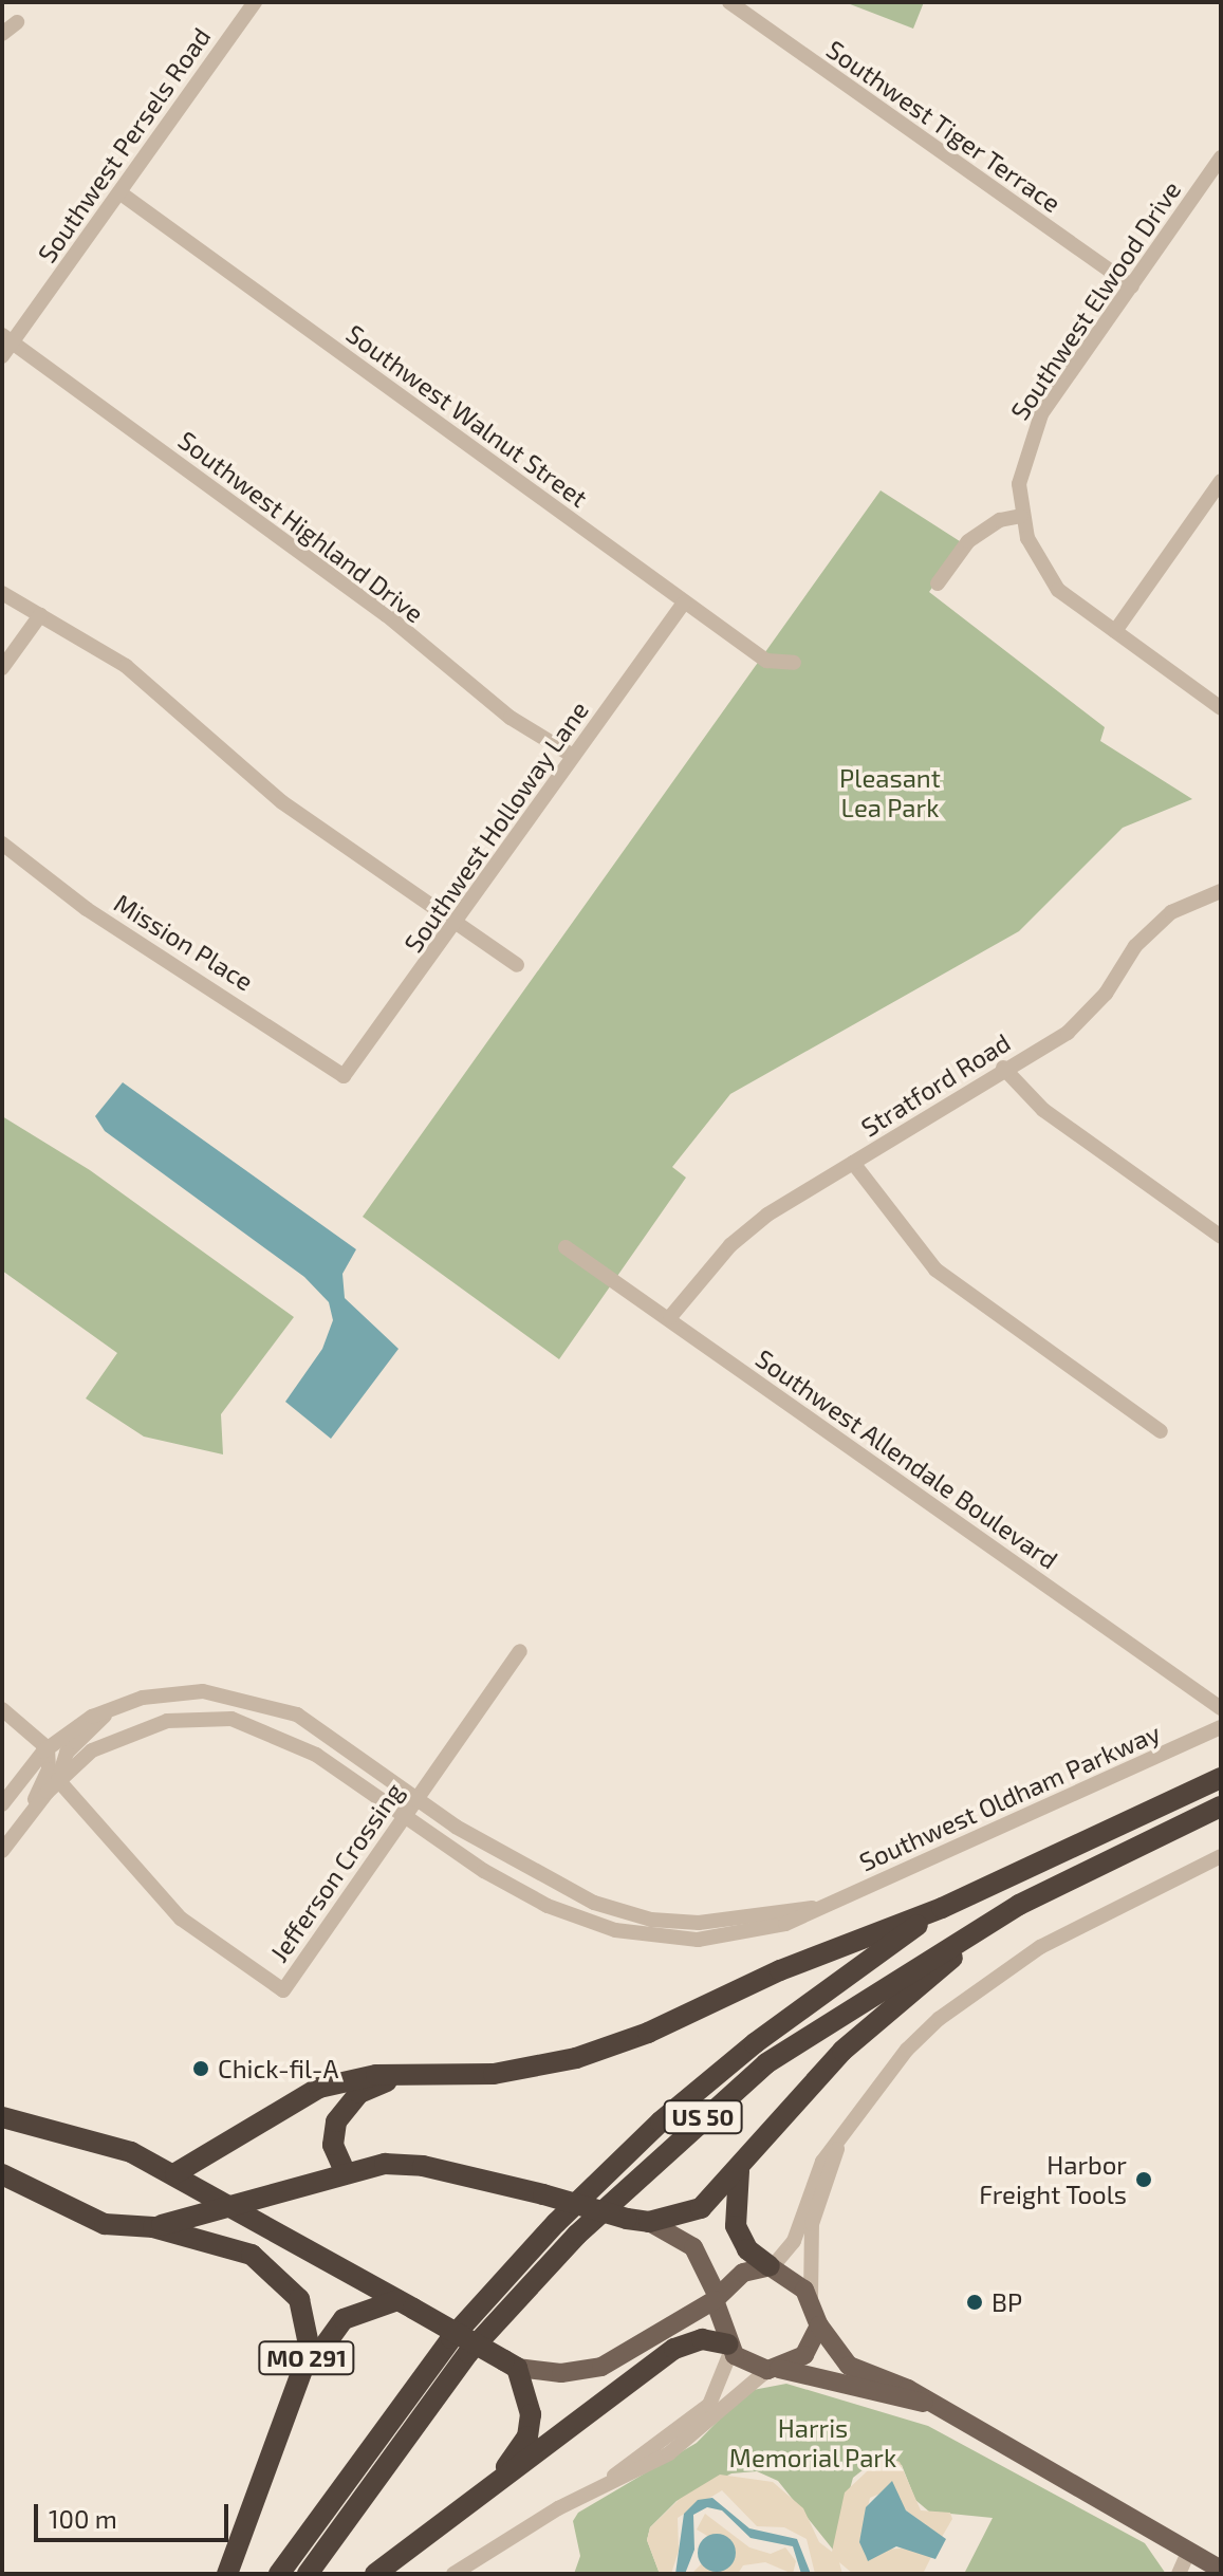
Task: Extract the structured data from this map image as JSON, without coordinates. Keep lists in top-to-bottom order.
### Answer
{
  "streets": {
    "highway": ["US 50", "MO 291"],
    "street": [
      "Southwest Tiger Terrace",
      "Southwest Persels Road",
      "Southwest Elwood Drive",
      "Southwest Walnut Street",
      "Southwest Highland Drive",
      "Southwest Holloway Lane",
      "Mission Place",
      "Stratford Road",
      "Southwest Allendale Boulevard",
      "Southwest Oldham Parkway",
      "Jefferson Crossing"
    ]
  },
  "crossings": [
    ["Southwest Tiger Terrace", "Southwest Elwood Drive"],
    ["Southwest Persels Road", "Southwest Walnut Street"],
    ["Southwest Persels Road", "Southwest Highland Drive"],
    ["Southwest Walnut Street", "Southwest Holloway Lane"],
    ["Southwest Highland Drive", "Southwest Holloway Lane"],
    ["Southwest Holloway Lane", "Mission Place"],
    ["Stratford Road", "Southwest Allendale Boulevard"],
    ["Southwest Oldham Parkway", "Jefferson Crossing"]
  ],
  "parks": ["Pleasant Lea Park", "Harris Memorial Park"],
  "places": ["Chick-fil-A", "Harbor Freight Tools", "BP"],
  "scale_bar": "100 m"
}
